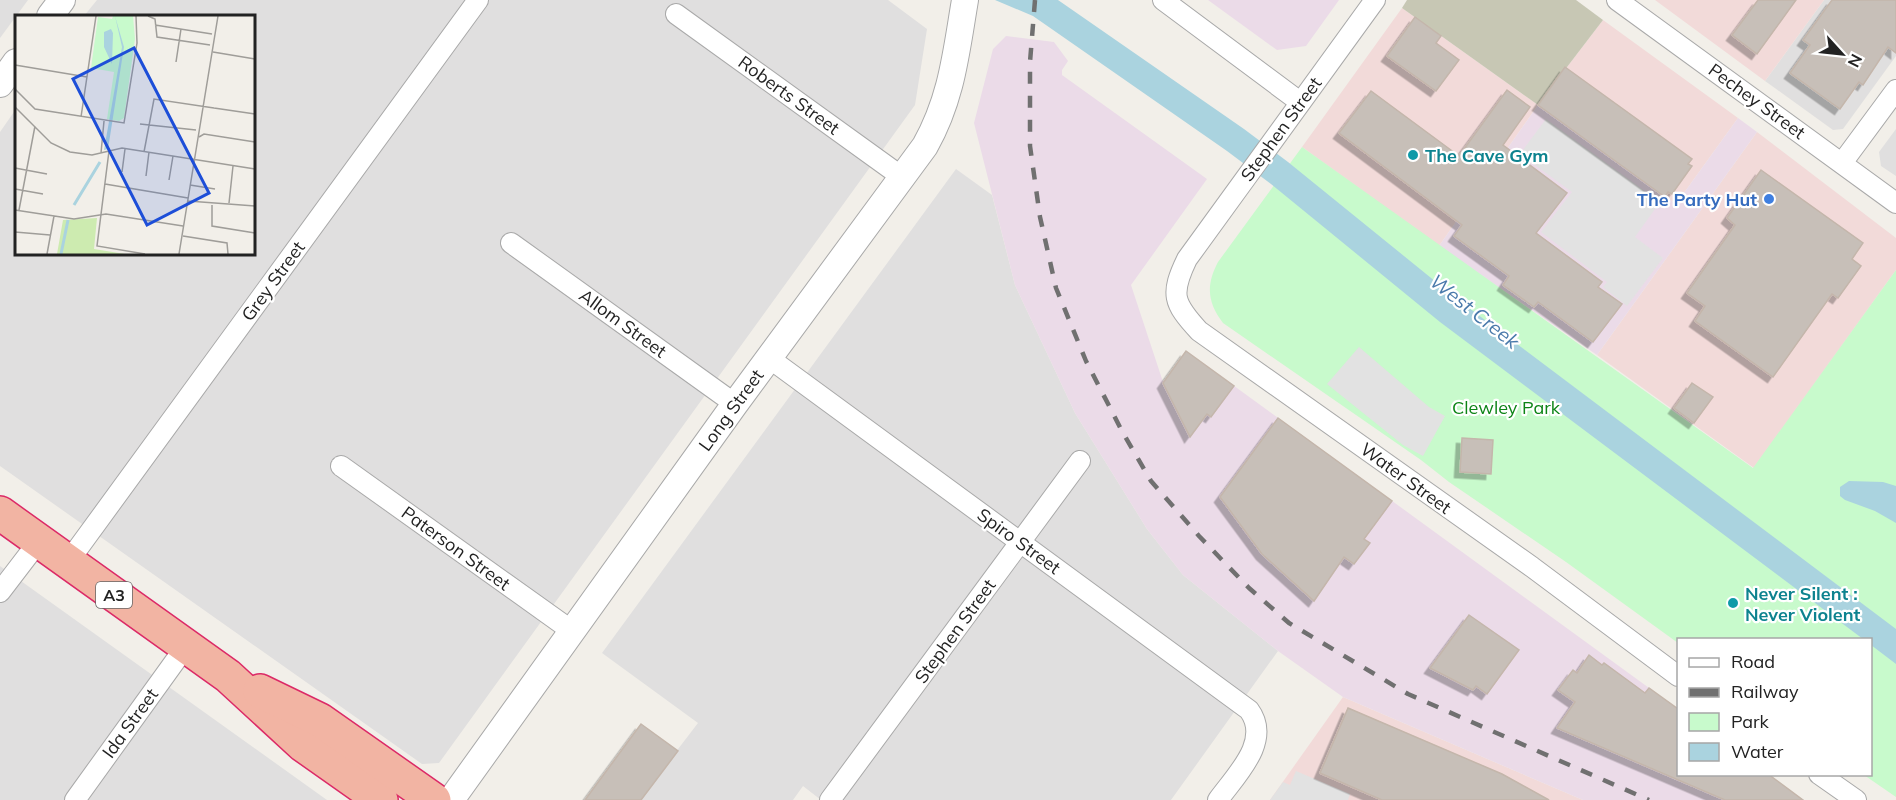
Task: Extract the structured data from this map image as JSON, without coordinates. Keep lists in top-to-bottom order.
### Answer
{
  "streets": {
    "highway": ["A3"],
    "street": [
      "Roberts Street",
      "Pechey Street",
      "Stephen Street",
      "Grey Street",
      "Allom Street",
      "Long Street",
      "Water Street",
      "Spiro Street",
      "Paterson Street",
      "Ida Street"
    ]
  },
  "crossings": [
    ["Roberts Street", "Long Street"],
    ["Stephen Street", "Water Street"],
    ["Stephen Street", "Spiro Street"],
    ["Grey Street", "A3"],
    ["Allom Street", "Long Street"],
    ["Long Street", "Spiro Street"],
    ["Long Street", "Paterson Street"],
    ["A3", "Ida Street"]
  ],
  "water": ["West Creek"],
  "parks": ["Clewley Park"],
  "places": ["The Cave Gym", "The Party Hut", "Never Silent : Never Violent"],
  "legend": [
    "Road",
    "Railway",
    "Park",
    "Water"
  ],
  "north": "bottom right"
}
